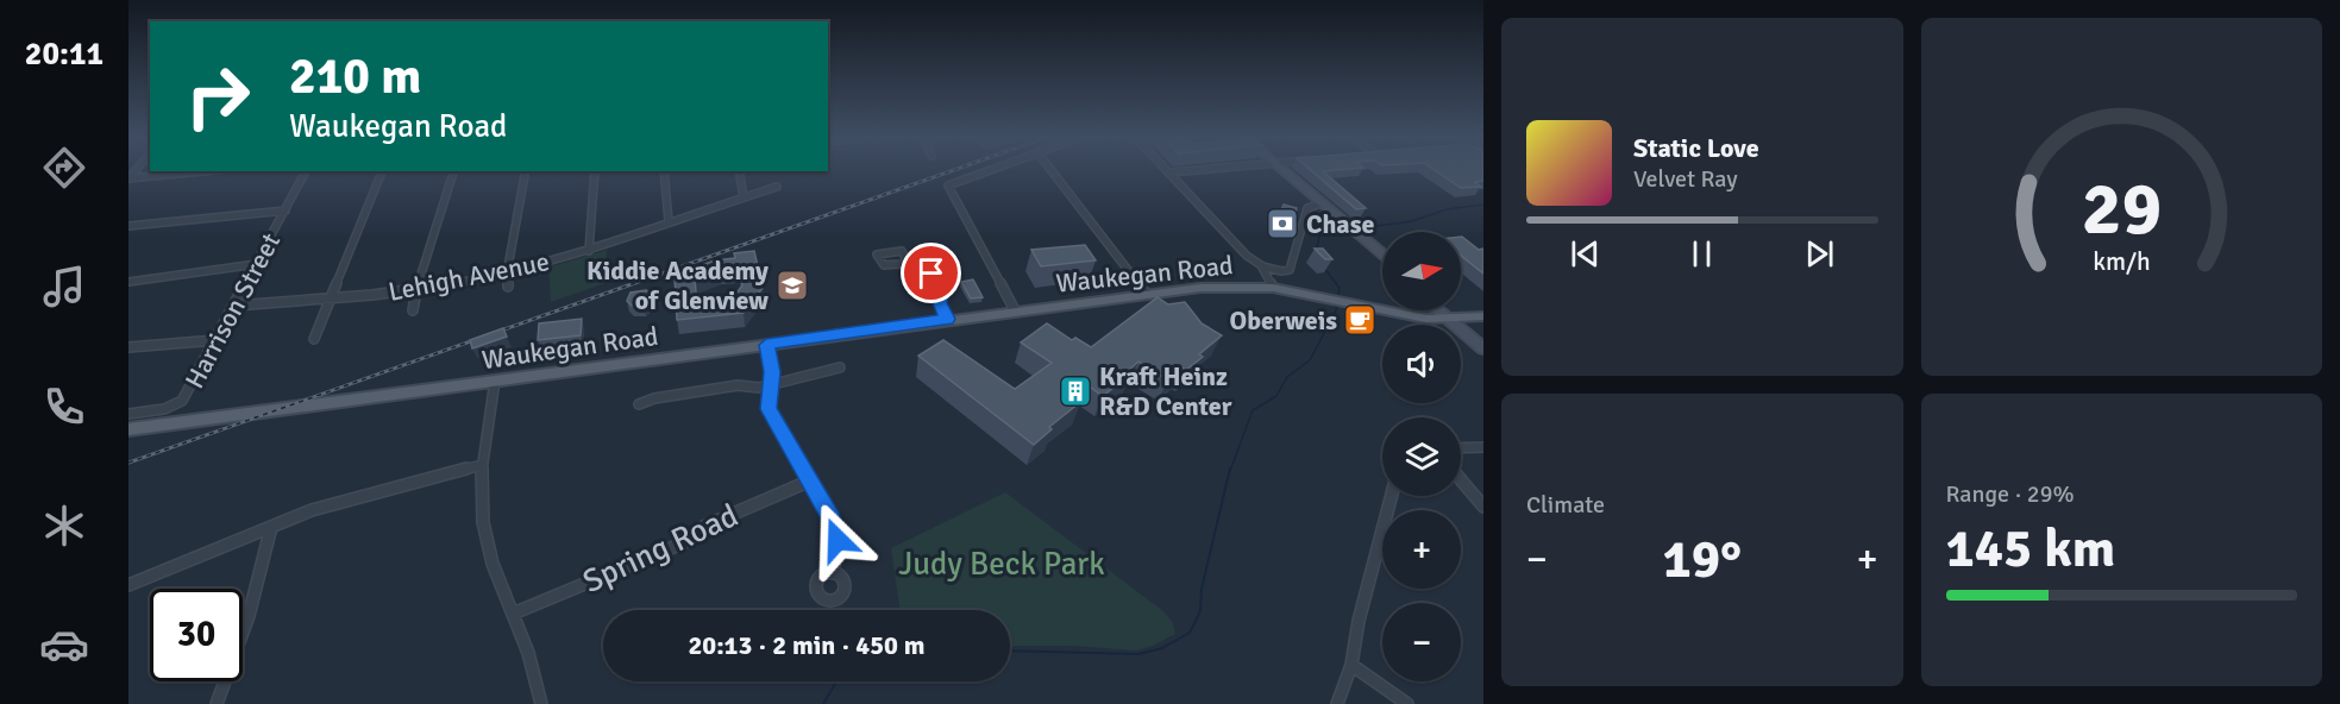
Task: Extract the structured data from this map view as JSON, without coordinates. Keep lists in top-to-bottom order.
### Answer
{
  "streets": {
    "main road": ["Waukegan Road"],
    "street": ["Lehigh Avenue", "Harrison Street", "Spring Road"]
  },
  "crossings": [
    ["Lehigh Avenue", "Harrison Street"]
  ],
  "parks": ["Judy Beck Park"],
  "places": {
    "bank": ["Chase"],
    "school or university": ["Kiddie Academy of Glenview"],
    "cafe": ["Oberweis"],
    "building": ["Kraft Heinz R&D Center"]
  },
  "north": "right",
  "page": {
    "tabs": "20:11",
    "turn": ["210 m", "Waukegan Road"],
    "song": ["Static Love", "Velvet Ray"],
    "map_buttons": ["+", "−"],
    "tile": [
      "Climate",
      ["Range · 29%", "145 km"]
    ],
    "heat": ["−", "19°", "+"],
    "limit": "30",
    "trip": "20:13 · 2 min · 450 m",
    "gauge": ["29", "km/h"]
  }
}
